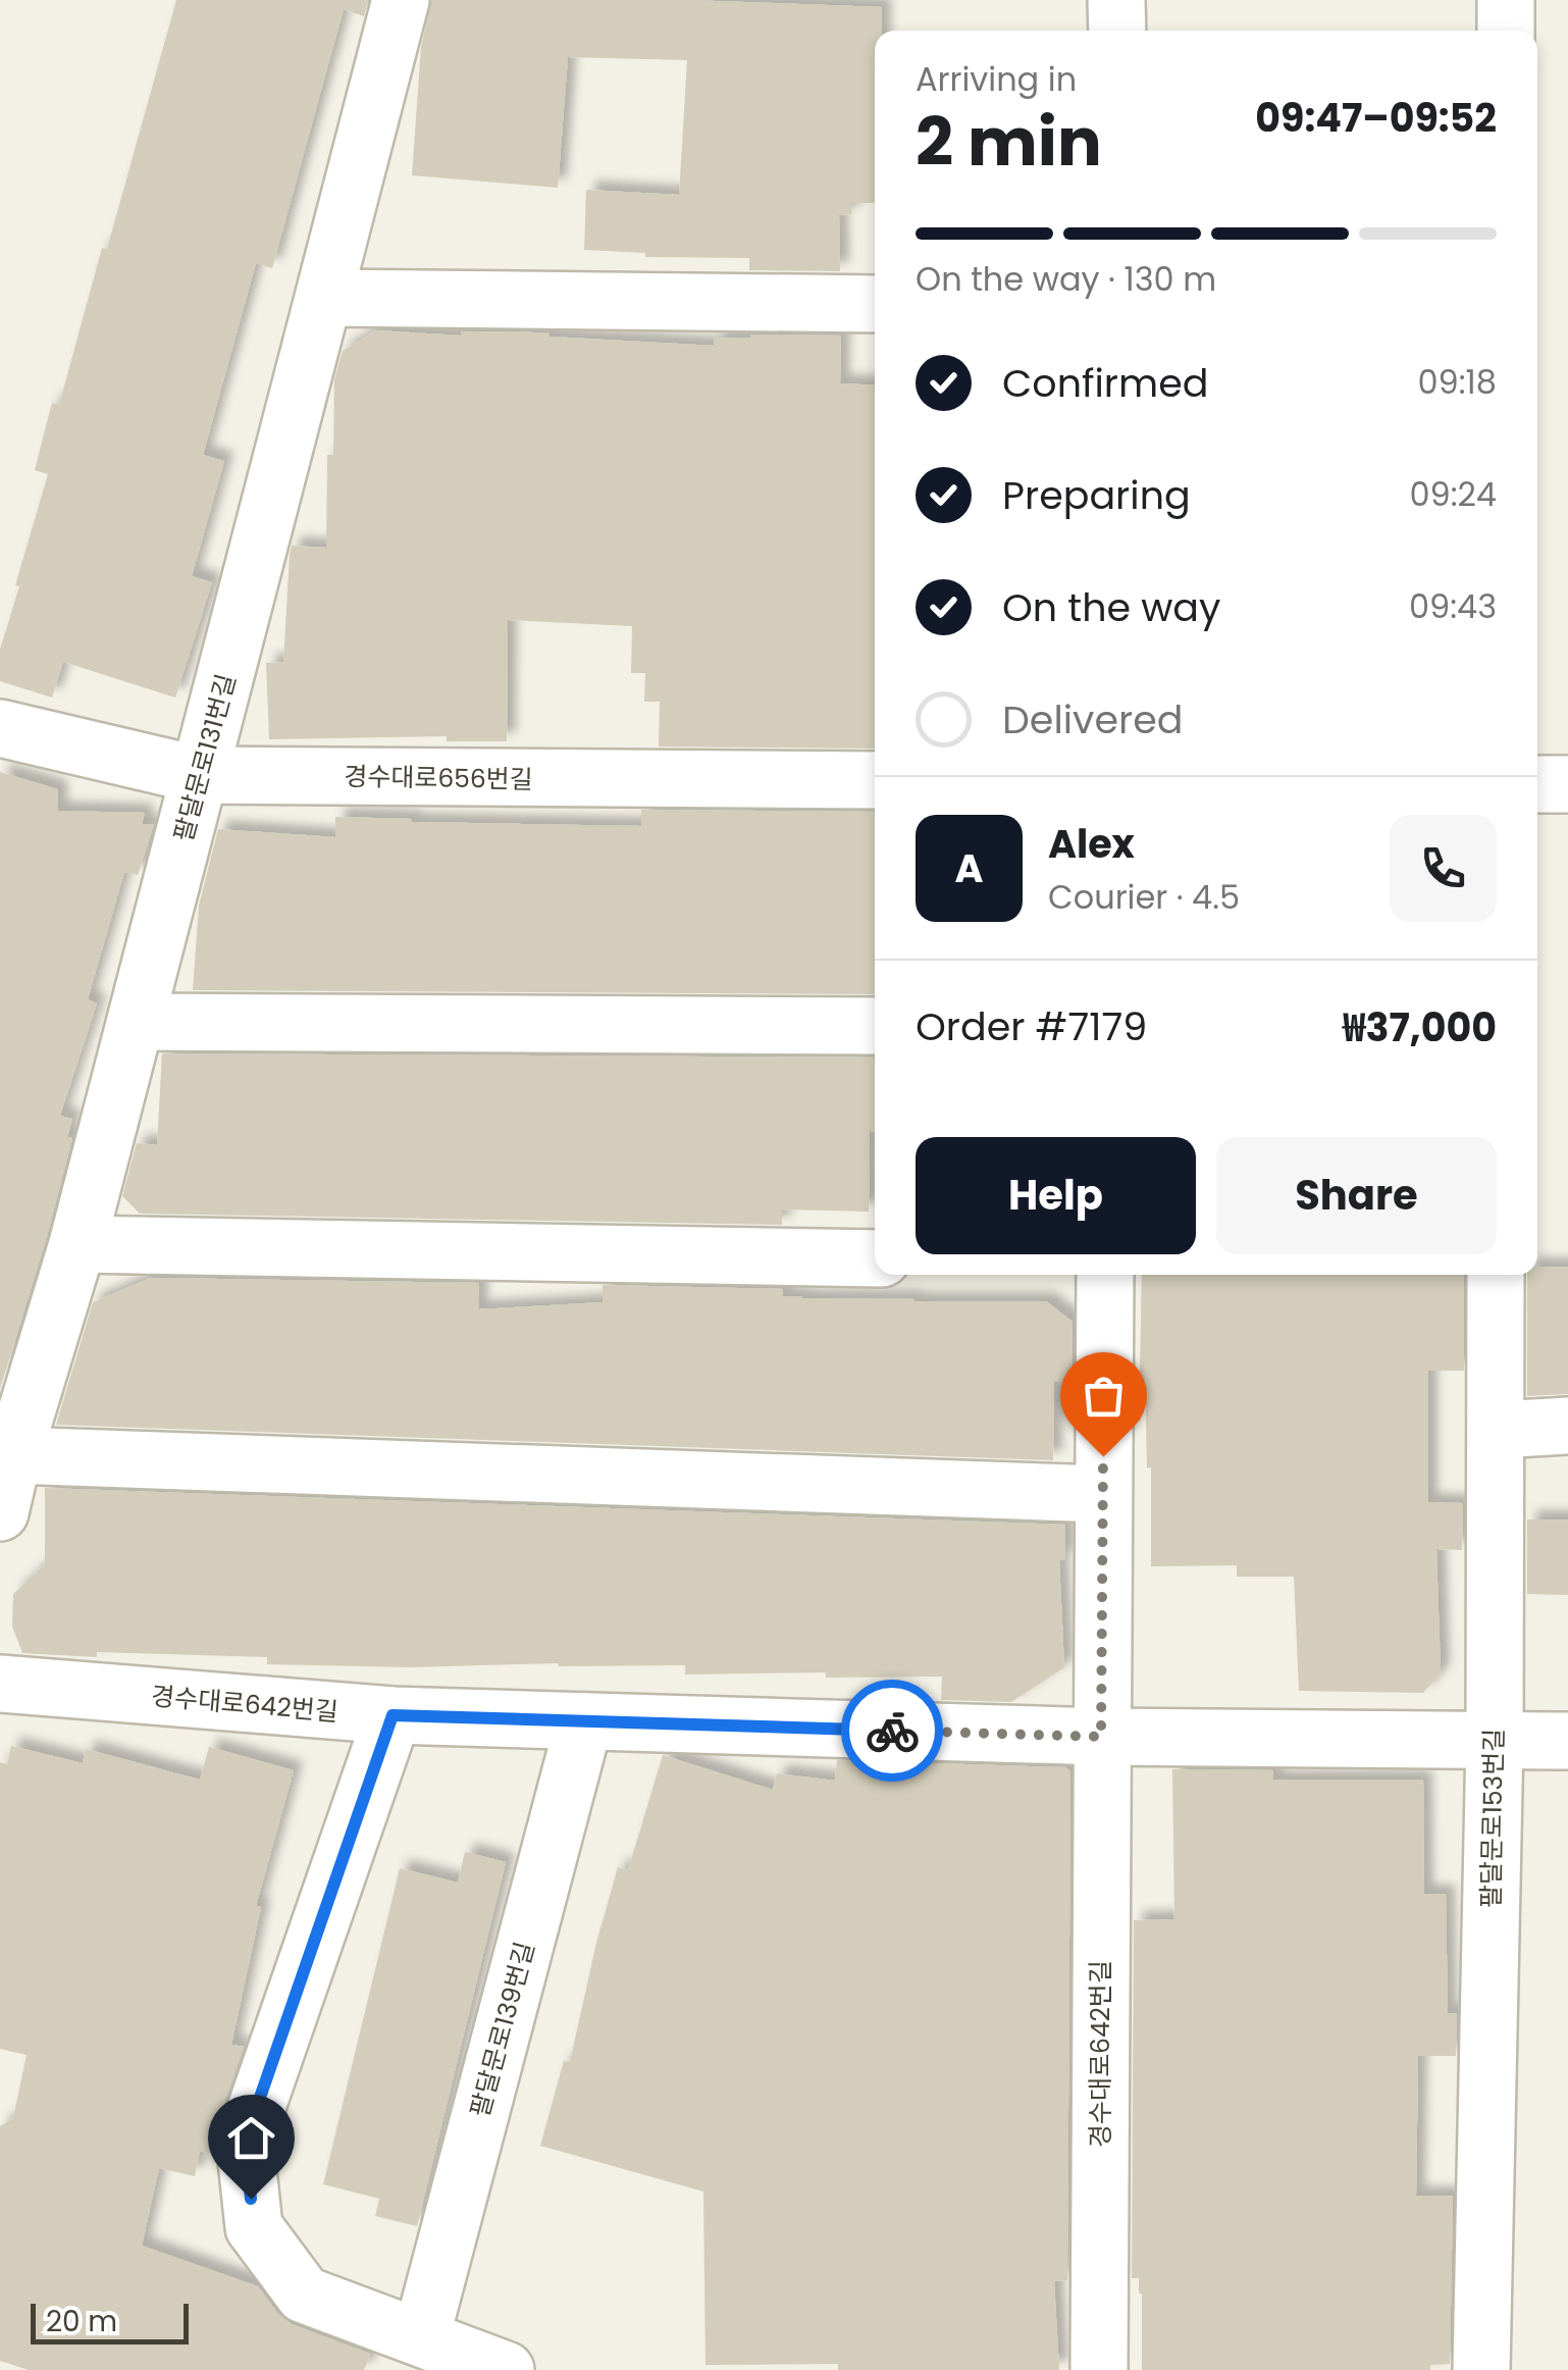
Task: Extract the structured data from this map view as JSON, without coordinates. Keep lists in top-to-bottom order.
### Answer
{
  "streets": {
    "street": [
      "팔달문로131번길",
      "경수대로656번길",
      "경수대로642번길",
      "팔달문로153번길",
      "팔달문로139번길"
    ]
  },
  "crossings": [
    ["팔달문로131번길", "경수대로656번길"],
    ["경수대로642번길", "팔달문로153번길"],
    ["경수대로642번길", "팔달문로139번길"]
  ],
  "scale_bar": "20 m",
  "page": {
    "heading": ["2 min", "Arriving in", "09:47–09:52"],
    "panel": [
      "Alex",
      "Courier · 4.5",
      "Order #7179",
      "₩37,000"
    ],
    "bar": "On the way · 130 m",
    "list": [
      ["Confirmed", "09:18"],
      ["Preparing", "09:24"],
      ["On the way", "09:43"],
      "Delivered"
    ],
    "round": "A",
    "buttons": ["Help", "Share"],
    "scale": "20 m"
  }
}
